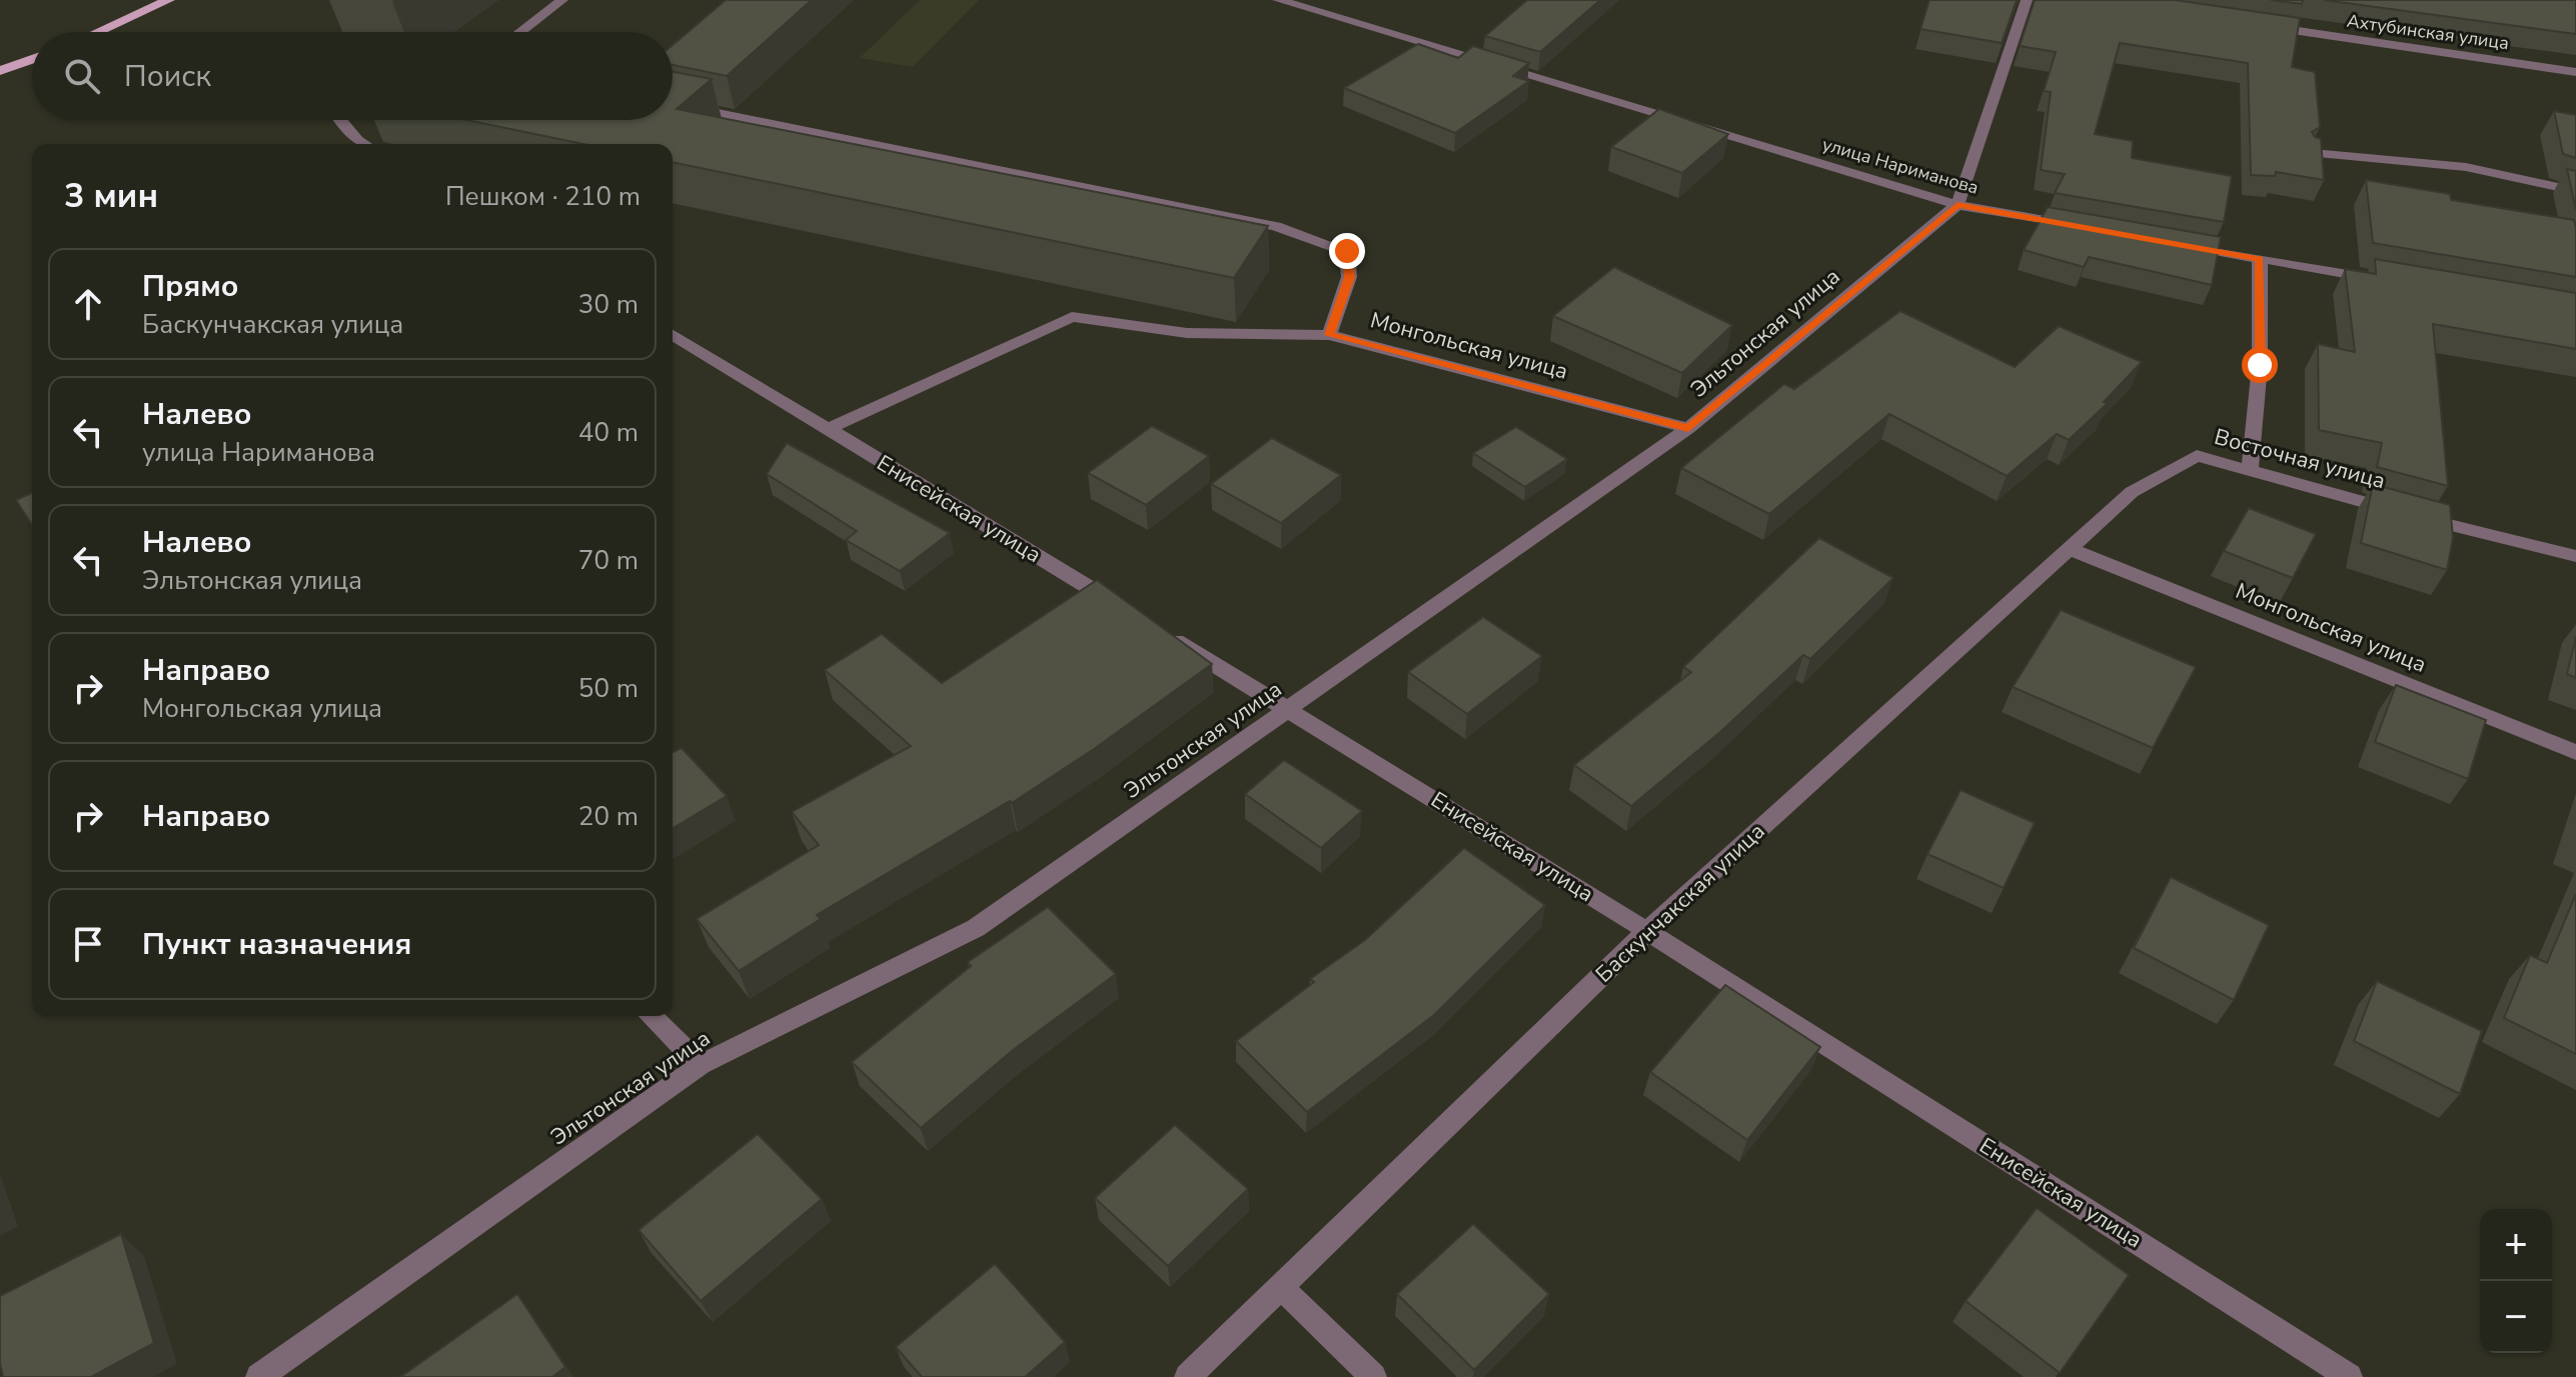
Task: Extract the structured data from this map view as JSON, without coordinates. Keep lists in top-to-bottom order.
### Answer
{
  "streets": {
    "street": [
      "Ахтубинская улица",
      "улица Нариманова",
      "Эльтонская улица",
      "Монгольская улица",
      "Восточная улица",
      "Енисейская улица",
      "Баскунчакская улица"
    ]
  },
  "crossings": [
    ["улица Нариманова", "Эльтонская улица"],
    ["Эльтонская улица", "Монгольская улица"],
    ["Эльтонская улица", "Енисейская улица"],
    ["Монгольская улица", "Енисейская улица"],
    ["Монгольская улица", "Баскунчакская улица"],
    ["Восточная улица", "Баскунчакская улица"],
    ["Енисейская улица", "Баскунчакская улица"]
  ],
  "page": {
    "search": "Поиск",
    "heading": ["3 мин", "Пешком · 210 m"],
    "list": [
      ["Прямо", "Баскунчакская улица", "30 m"],
      ["Налево", "улица Нариманова", "40 m"],
      ["Налево", "Эльтонская улица", "70 m"],
      ["Направо", "Монгольская улица", "50 m"],
      ["Направо", "20 m"],
      "Пункт назначения"
    ],
    "map_buttons": ["+", "−"]
  }
}
